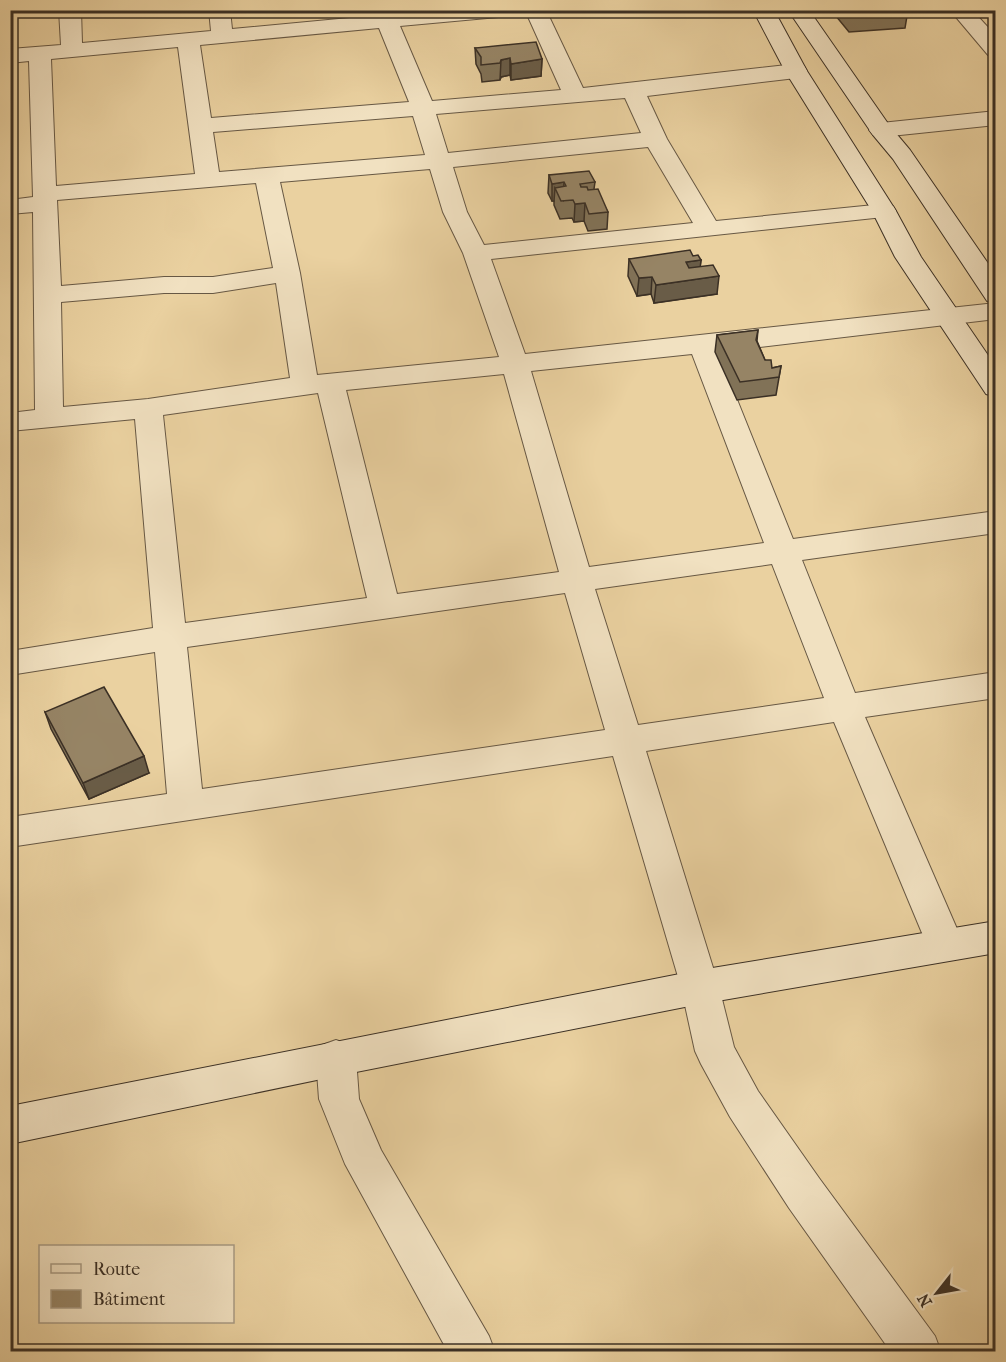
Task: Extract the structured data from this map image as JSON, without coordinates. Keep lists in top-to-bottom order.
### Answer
{
  "legend": ["Route", "Bâtiment"],
  "north": "bottom left"
}
